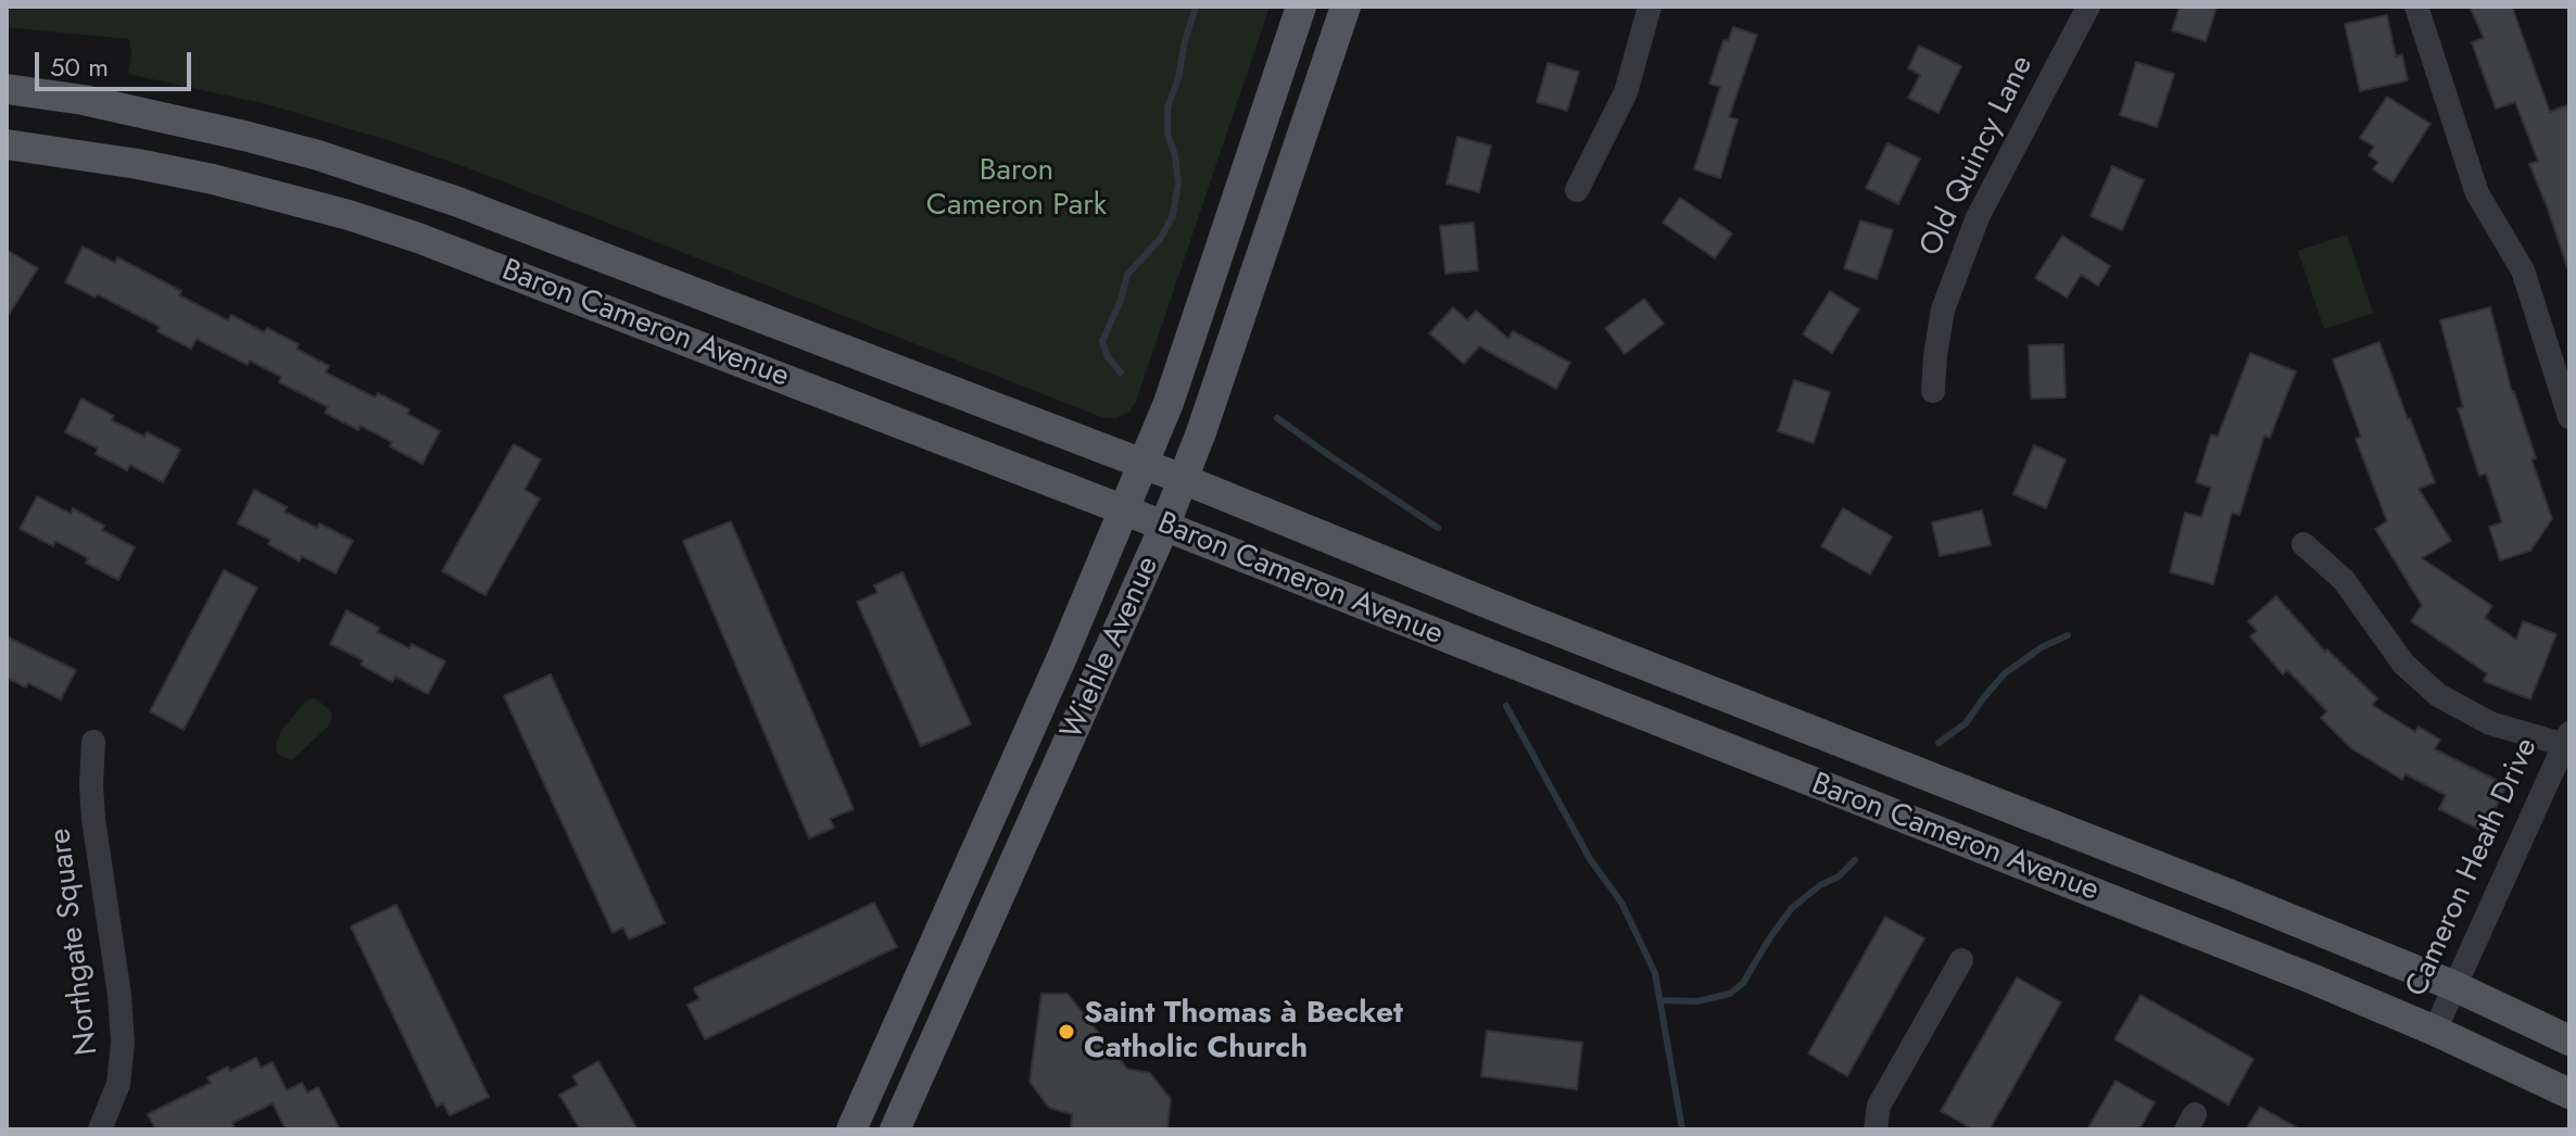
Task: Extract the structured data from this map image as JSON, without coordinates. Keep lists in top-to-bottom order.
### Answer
{
  "streets": {
    "main road": ["Baron Cameron Avenue", "Wiehle Avenue"],
    "street": ["Old Quincy Lane", "Cameron Heath Drive", "Northgate Square"]
  },
  "crossings": [
    ["Baron Cameron Avenue", "Wiehle Avenue"],
    ["Baron Cameron Avenue", "Cameron Heath Drive"]
  ],
  "parks": ["Baron Cameron Park"],
  "places": ["Saint Thomas à Becket Catholic Church"],
  "scale_bar": "50 m"
}
